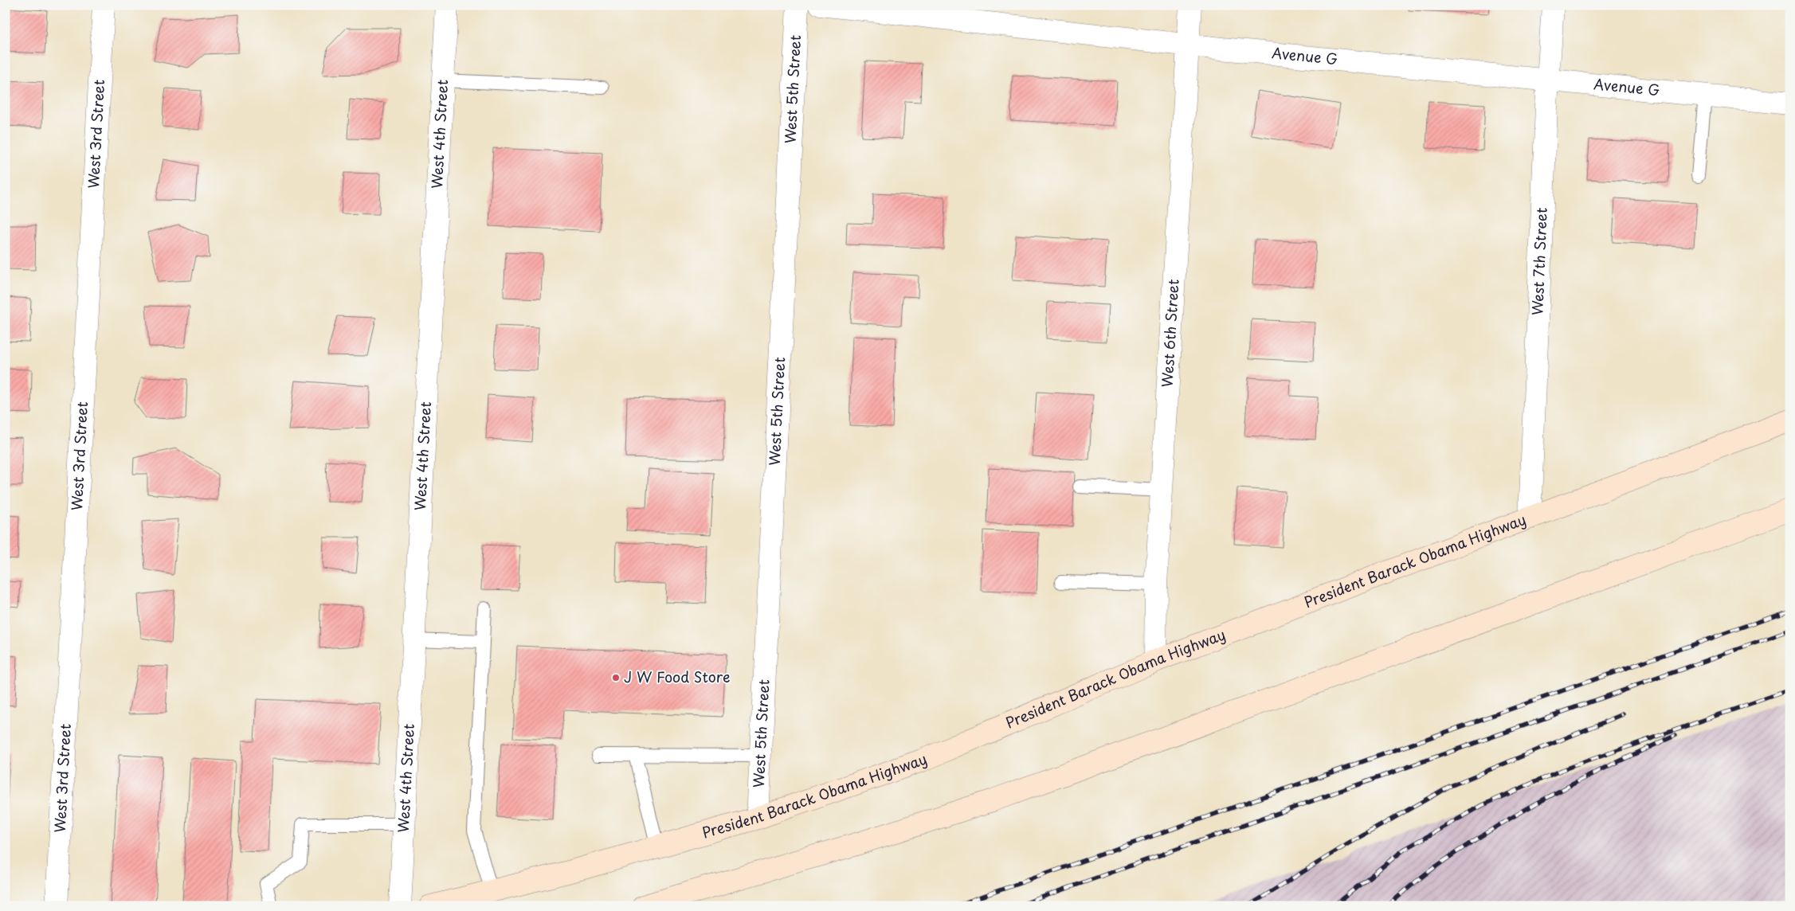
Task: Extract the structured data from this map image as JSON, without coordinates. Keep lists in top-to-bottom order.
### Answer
{
  "streets": {
    "main road": ["President Barack Obama Highway"],
    "street": [
      "Avenue G",
      "West 5th Street",
      "West 3rd Street",
      "West 4th Street",
      "West 7th Street",
      "West 6th Street"
    ]
  },
  "crossings": [
    ["Avenue G", "West 7th Street"],
    ["Avenue G", "West 6th Street"],
    ["West 5th Street", "President Barack Obama Highway"],
    ["West 7th Street", "President Barack Obama Highway"],
    ["West 6th Street", "President Barack Obama Highway"]
  ],
  "places": ["J W Food Store"]
}
